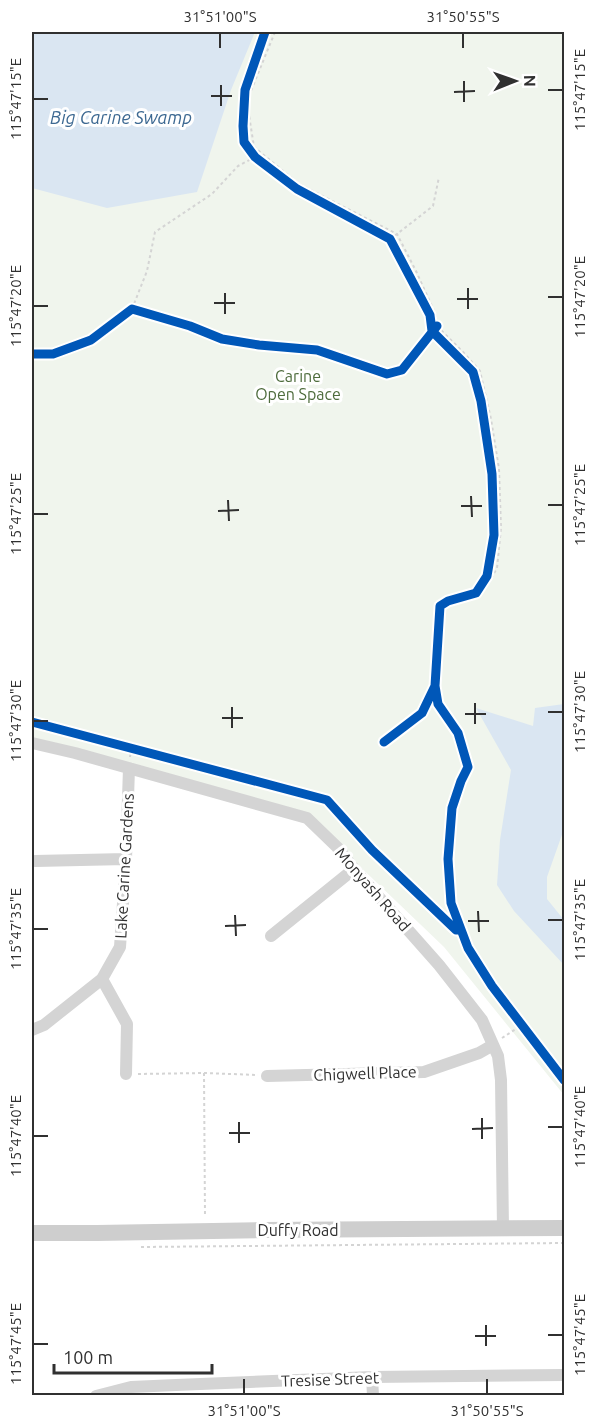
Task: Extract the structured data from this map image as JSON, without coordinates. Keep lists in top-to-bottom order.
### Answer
{
  "streets": {
    "main road": ["Duffy Road"],
    "street": [
      "Lake Carine Gardens",
      "Monyash Road",
      "Chigwell Place",
      "Tresise Street"
    ]
  },
  "crossings": [
    ["Lake Carine Gardens", "Monyash Road"],
    ["Monyash Road", "Chigwell Place"],
    ["Monyash Road", "Duffy Road"]
  ],
  "water": ["Big Carine Swamp"],
  "parks": ["Carine Open Space"],
  "scale_bar": "100 m",
  "north": "right",
  "coordinates": [
    "31°51'00\"S",
    "31°50'55\"S",
    "115°47'15\"E",
    "115°47'20\"E",
    "115°47'25\"E",
    "115°47'30\"E",
    "115°47'35\"E",
    "115°47'40\"E",
    "115°47'45\"E"
  ]
}
